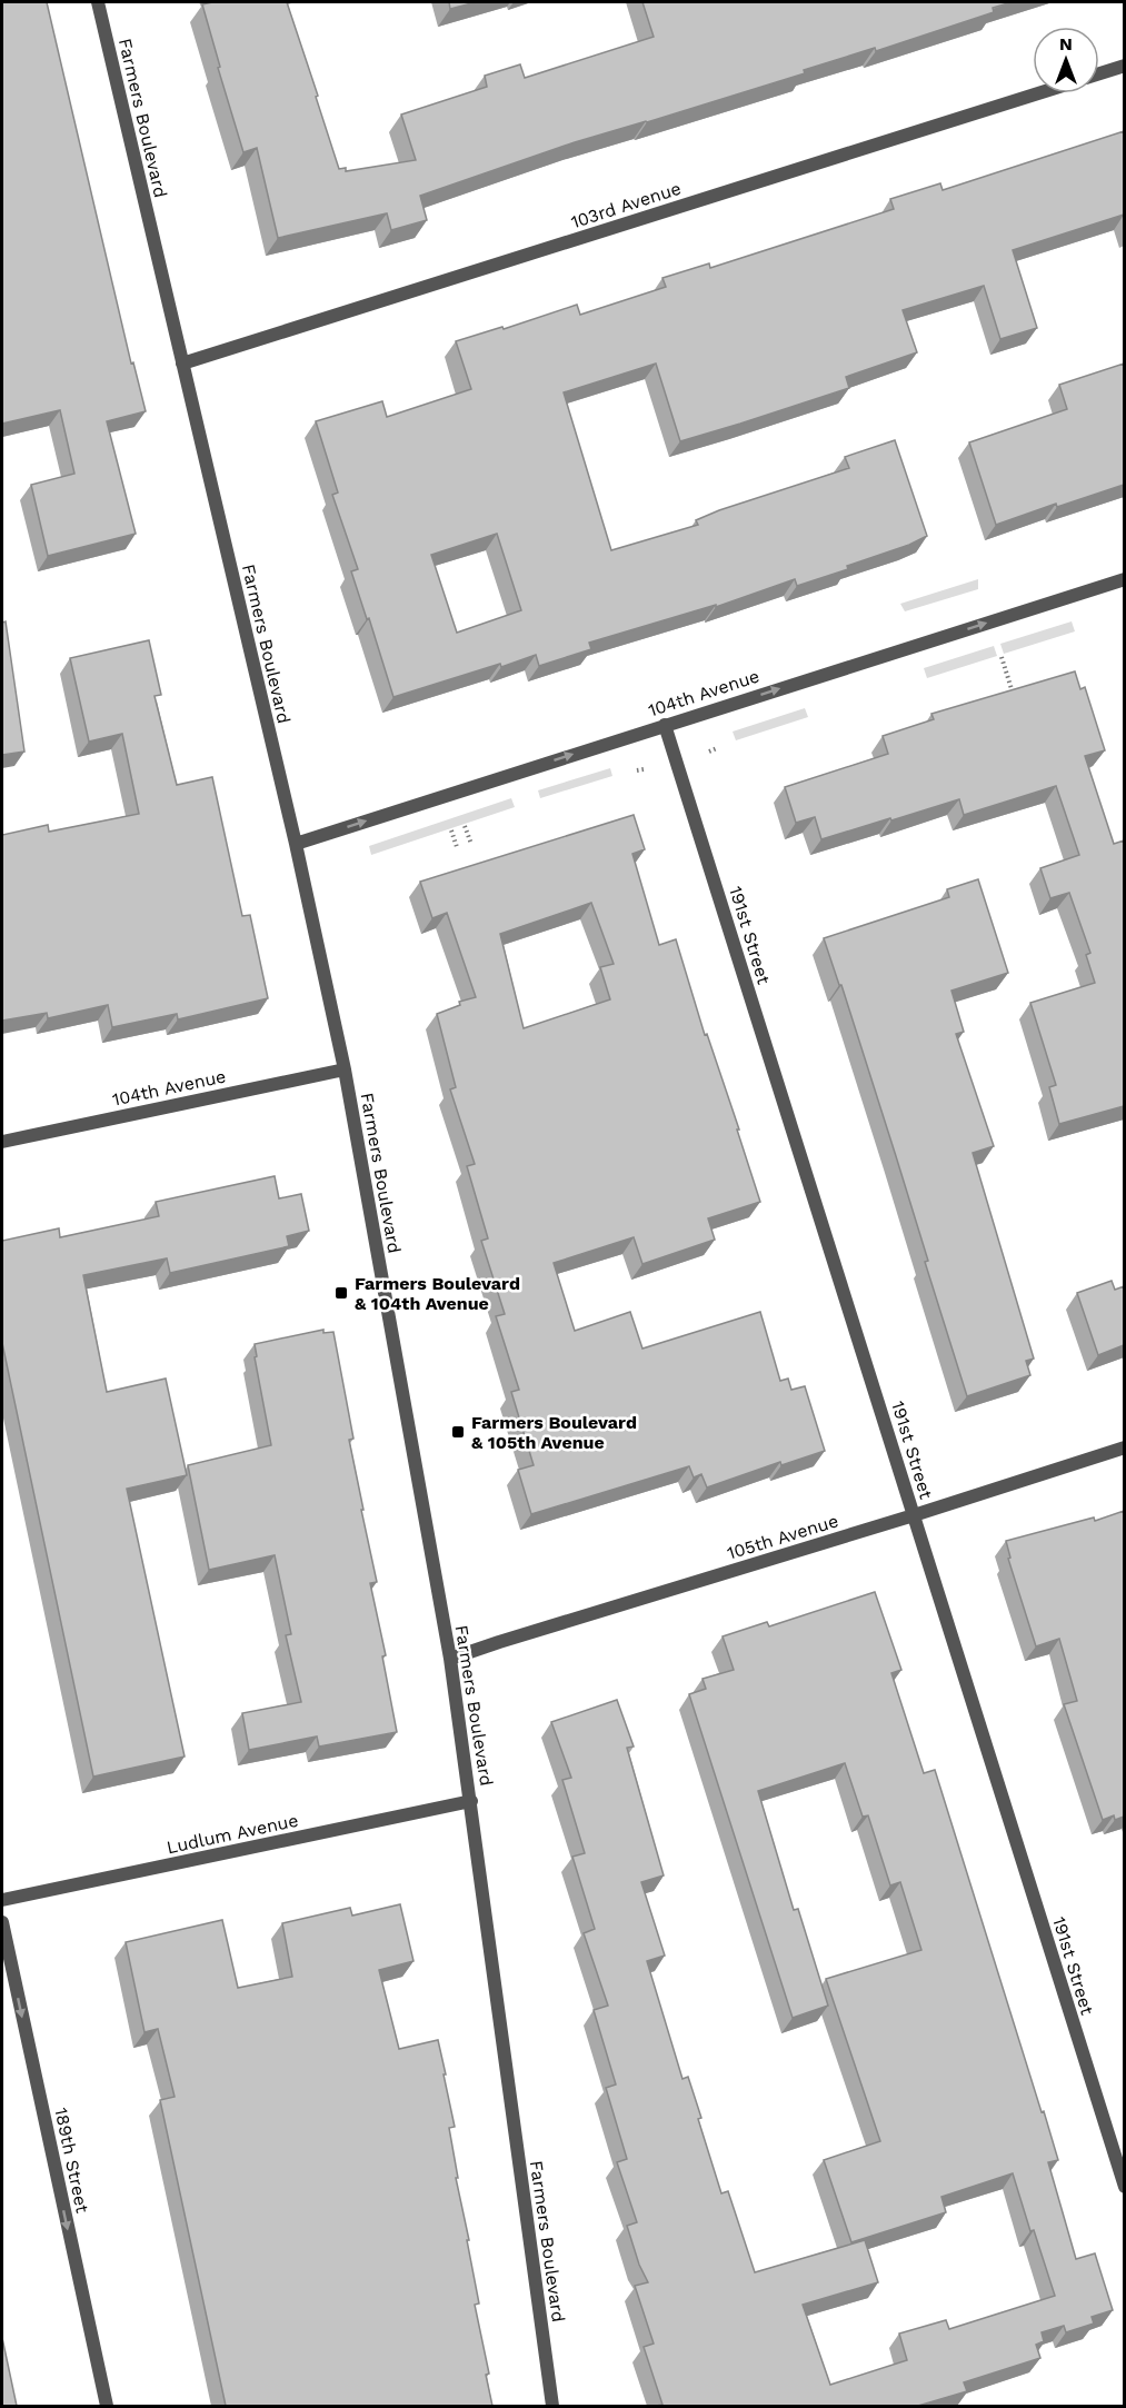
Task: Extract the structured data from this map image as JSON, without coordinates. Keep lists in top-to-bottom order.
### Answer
{
  "streets": {
    "street": [
      "Farmers Boulevard",
      "103rd Avenue",
      "104th Avenue",
      "191st Street",
      "105th Avenue",
      "Ludlum Avenue",
      "189th Street"
    ]
  },
  "crossings": [
    ["Farmers Boulevard", "103rd Avenue"],
    ["Farmers Boulevard", "104th Avenue"],
    ["Farmers Boulevard", "105th Avenue"],
    ["Farmers Boulevard", "Ludlum Avenue"],
    ["104th Avenue", "191st Street"],
    ["191st Street", "105th Avenue"]
  ],
  "one_way": ["104th Avenue", "189th Street"],
  "places": {
    "transit": ["Farmers Boulevard & 104th Avenue", "Farmers Boulevard & 105th Avenue"]
  },
  "north": "top"
}
